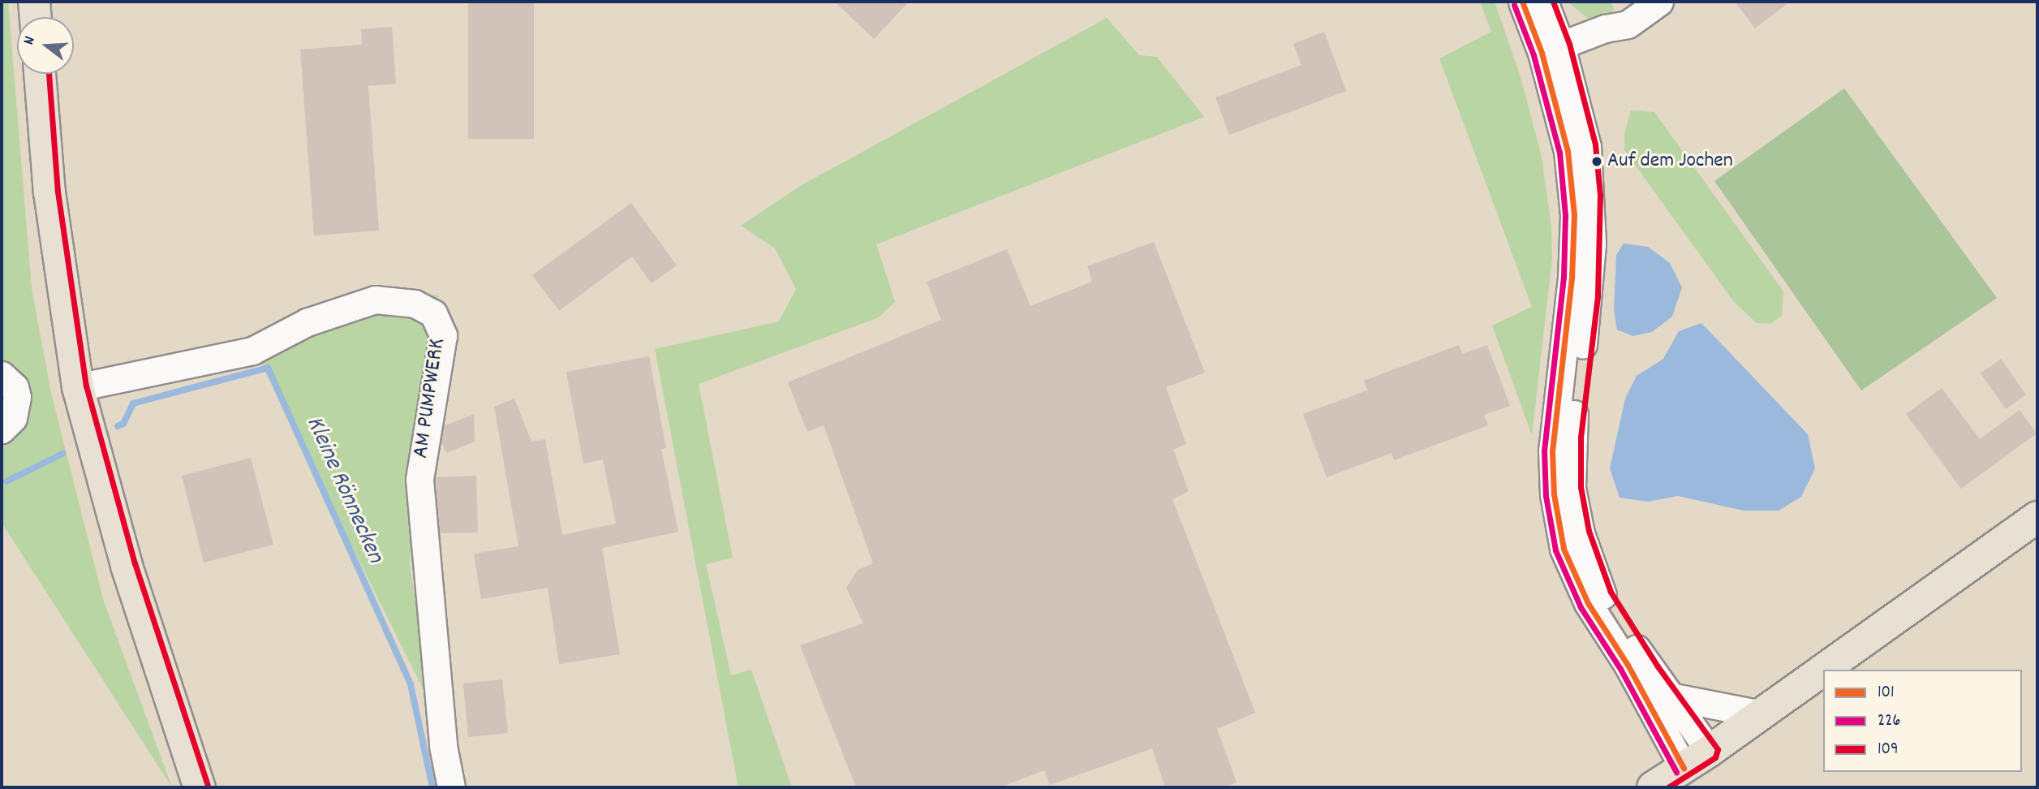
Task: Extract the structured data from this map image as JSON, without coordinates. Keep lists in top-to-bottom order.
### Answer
{
  "streets": {
    "street": ["AM PUMPWERK"]
  },
  "water": ["Kleine Rönnecken"],
  "places": ["Auf dem Jochen"],
  "lines": ["transit line 101", "transit line 109", "transit line 226"],
  "legend": ["101", "226", "109"],
  "north": "left"
}
